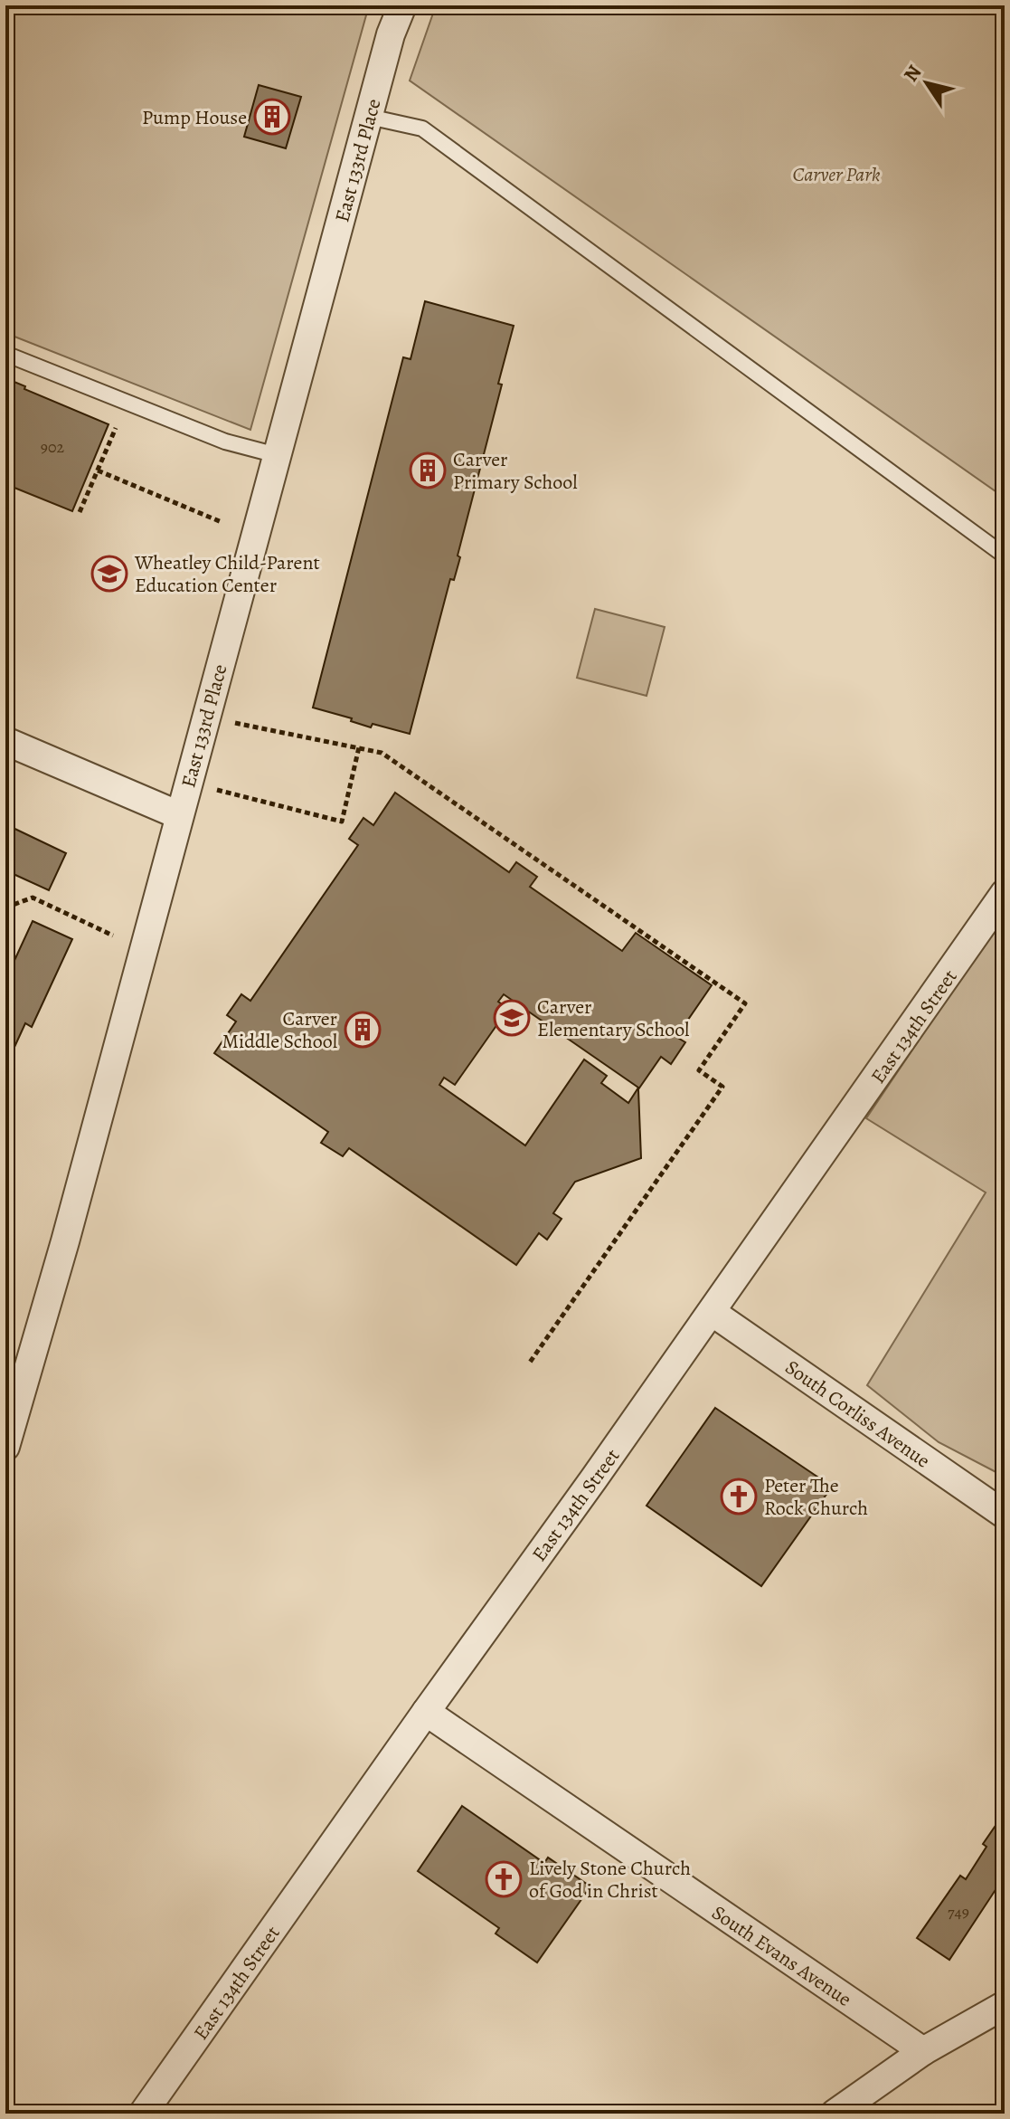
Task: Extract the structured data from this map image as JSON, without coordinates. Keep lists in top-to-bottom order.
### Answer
{
  "streets": {
    "street": [
      "East 133rd Place",
      "East 134th Street",
      "South Corliss Avenue",
      "South Evans Avenue"
    ]
  },
  "crossings": [
    ["East 134th Street", "South Corliss Avenue"],
    ["East 134th Street", "South Evans Avenue"]
  ],
  "parks": ["Carver Park"],
  "places": {
    "building": ["Pump House", "Carver Primary School", "Carver Middle School"],
    "school or university": ["Wheatley Child-Parent Education Center", "Carver Elementary School"],
    "church": ["Peter The Rock Church", "Lively Stone Church of God in Christ"]
  },
  "house_numbers": ["902", "749"],
  "north": "top left"
}
